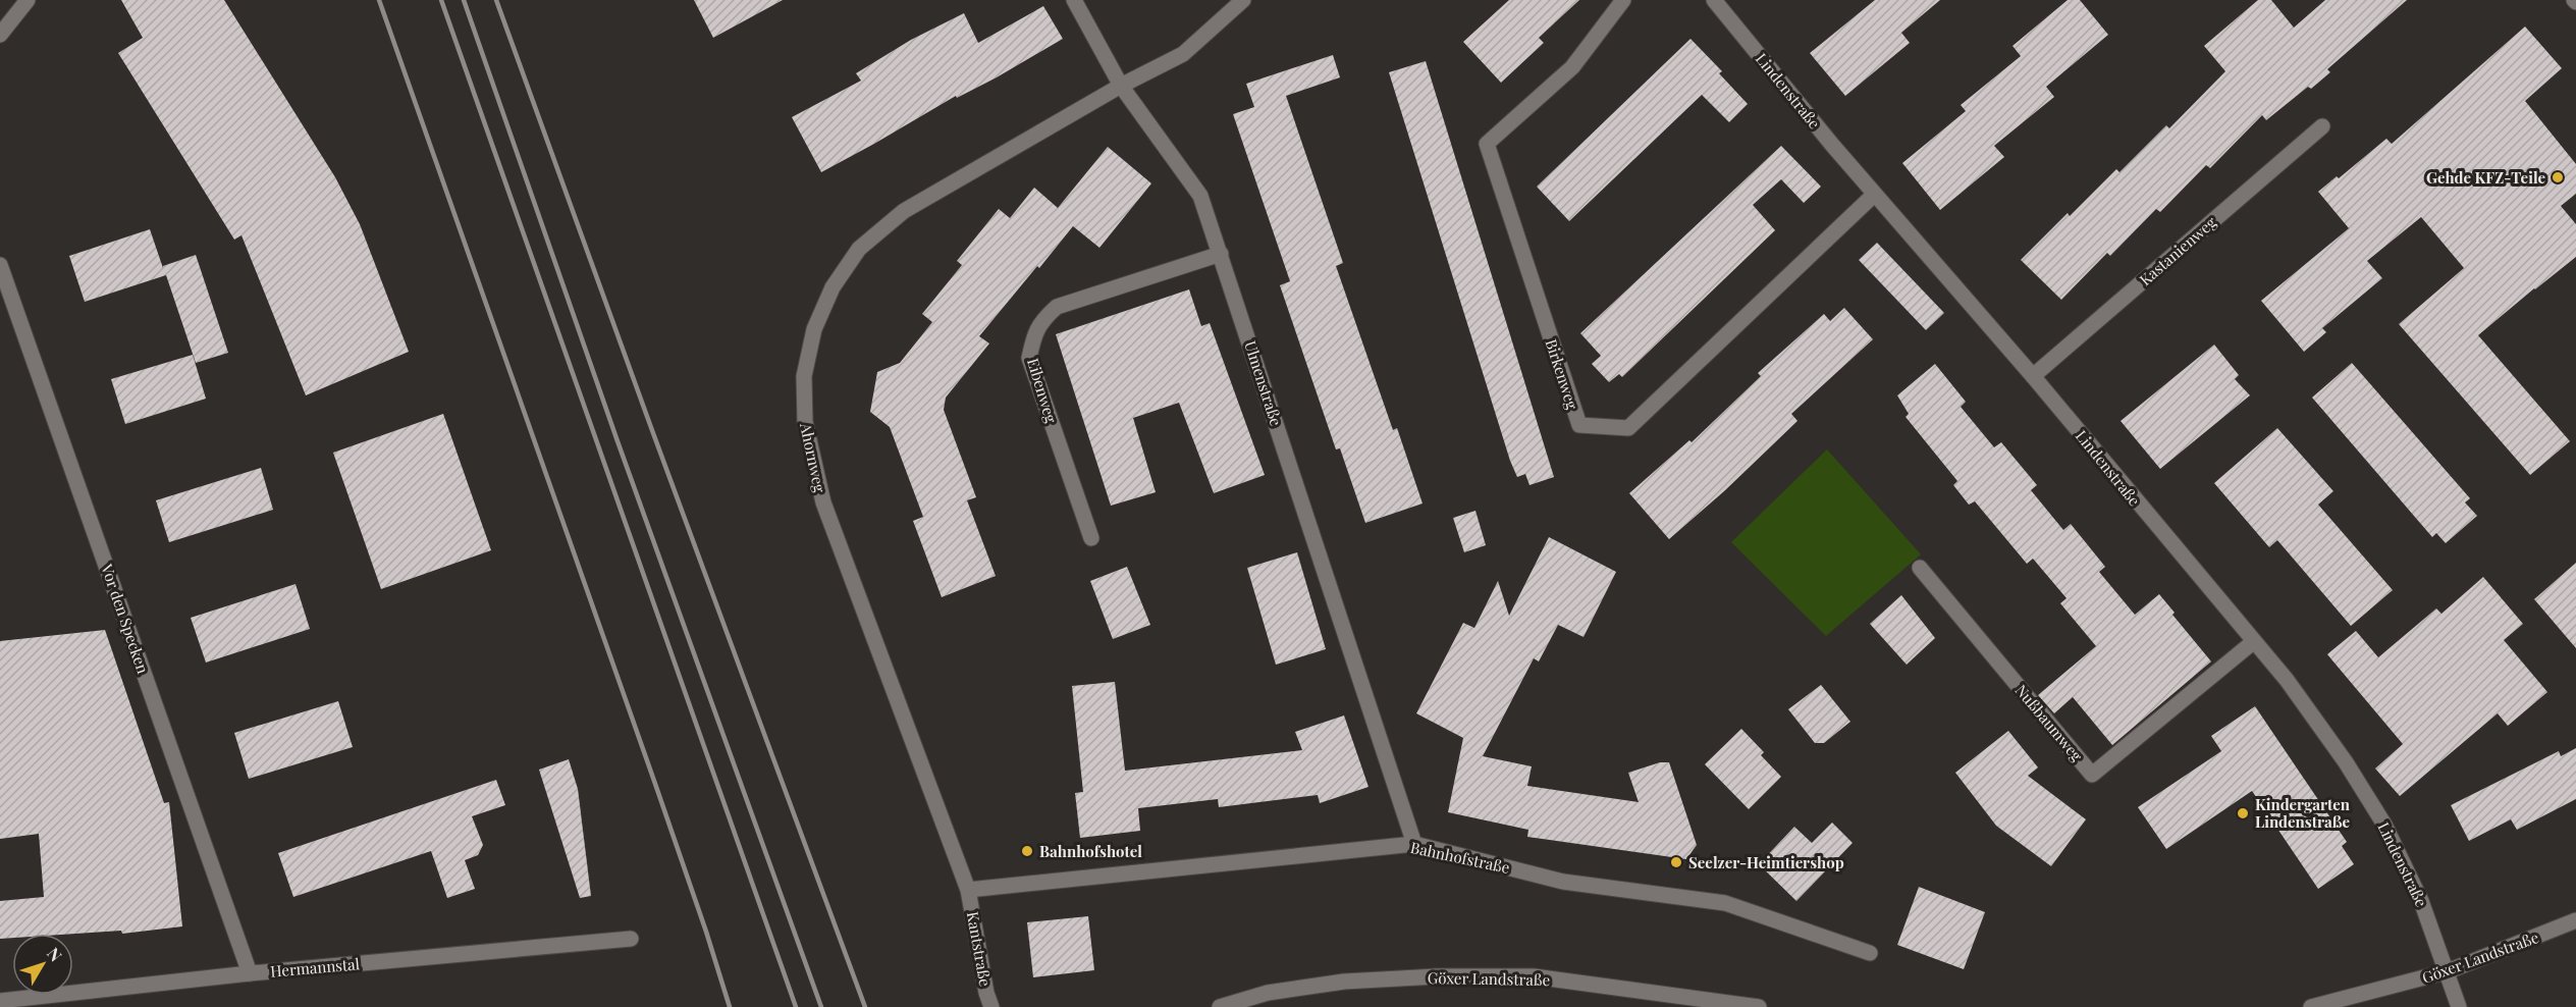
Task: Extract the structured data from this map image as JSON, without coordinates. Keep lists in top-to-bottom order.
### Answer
{
  "streets": {
    "street": [
      "Lindenstraße",
      "Kastanienweg",
      "Birkenweg",
      "Ulmenstraße",
      "Eibenweg",
      "Ahornweg",
      "Vor den Specken",
      "Nußbaumweg",
      "Bahnhofstraße",
      "Kantstraße",
      "Göxer Landstraße",
      "Hermannstal"
    ]
  },
  "crossings": [
    ["Lindenstraße", "Kastanienweg"],
    ["Lindenstraße", "Birkenweg"],
    ["Lindenstraße", "Nußbaumweg"],
    ["Lindenstraße", "Göxer Landstraße"],
    ["Ulmenstraße", "Eibenweg"],
    ["Ulmenstraße", "Ahornweg"],
    ["Ulmenstraße", "Bahnhofstraße"],
    ["Ahornweg", "Bahnhofstraße"],
    ["Ahornweg", "Kantstraße"],
    ["Vor den Specken", "Hermannstal"],
    ["Bahnhofstraße", "Kantstraße"]
  ],
  "places": [
    "Gehde KFZ-Teile",
    "Kindergarten Lindenstraße",
    "Bahnhofshotel",
    "Seelzer-Heimtiershop"
  ],
  "north": "top right"
}
